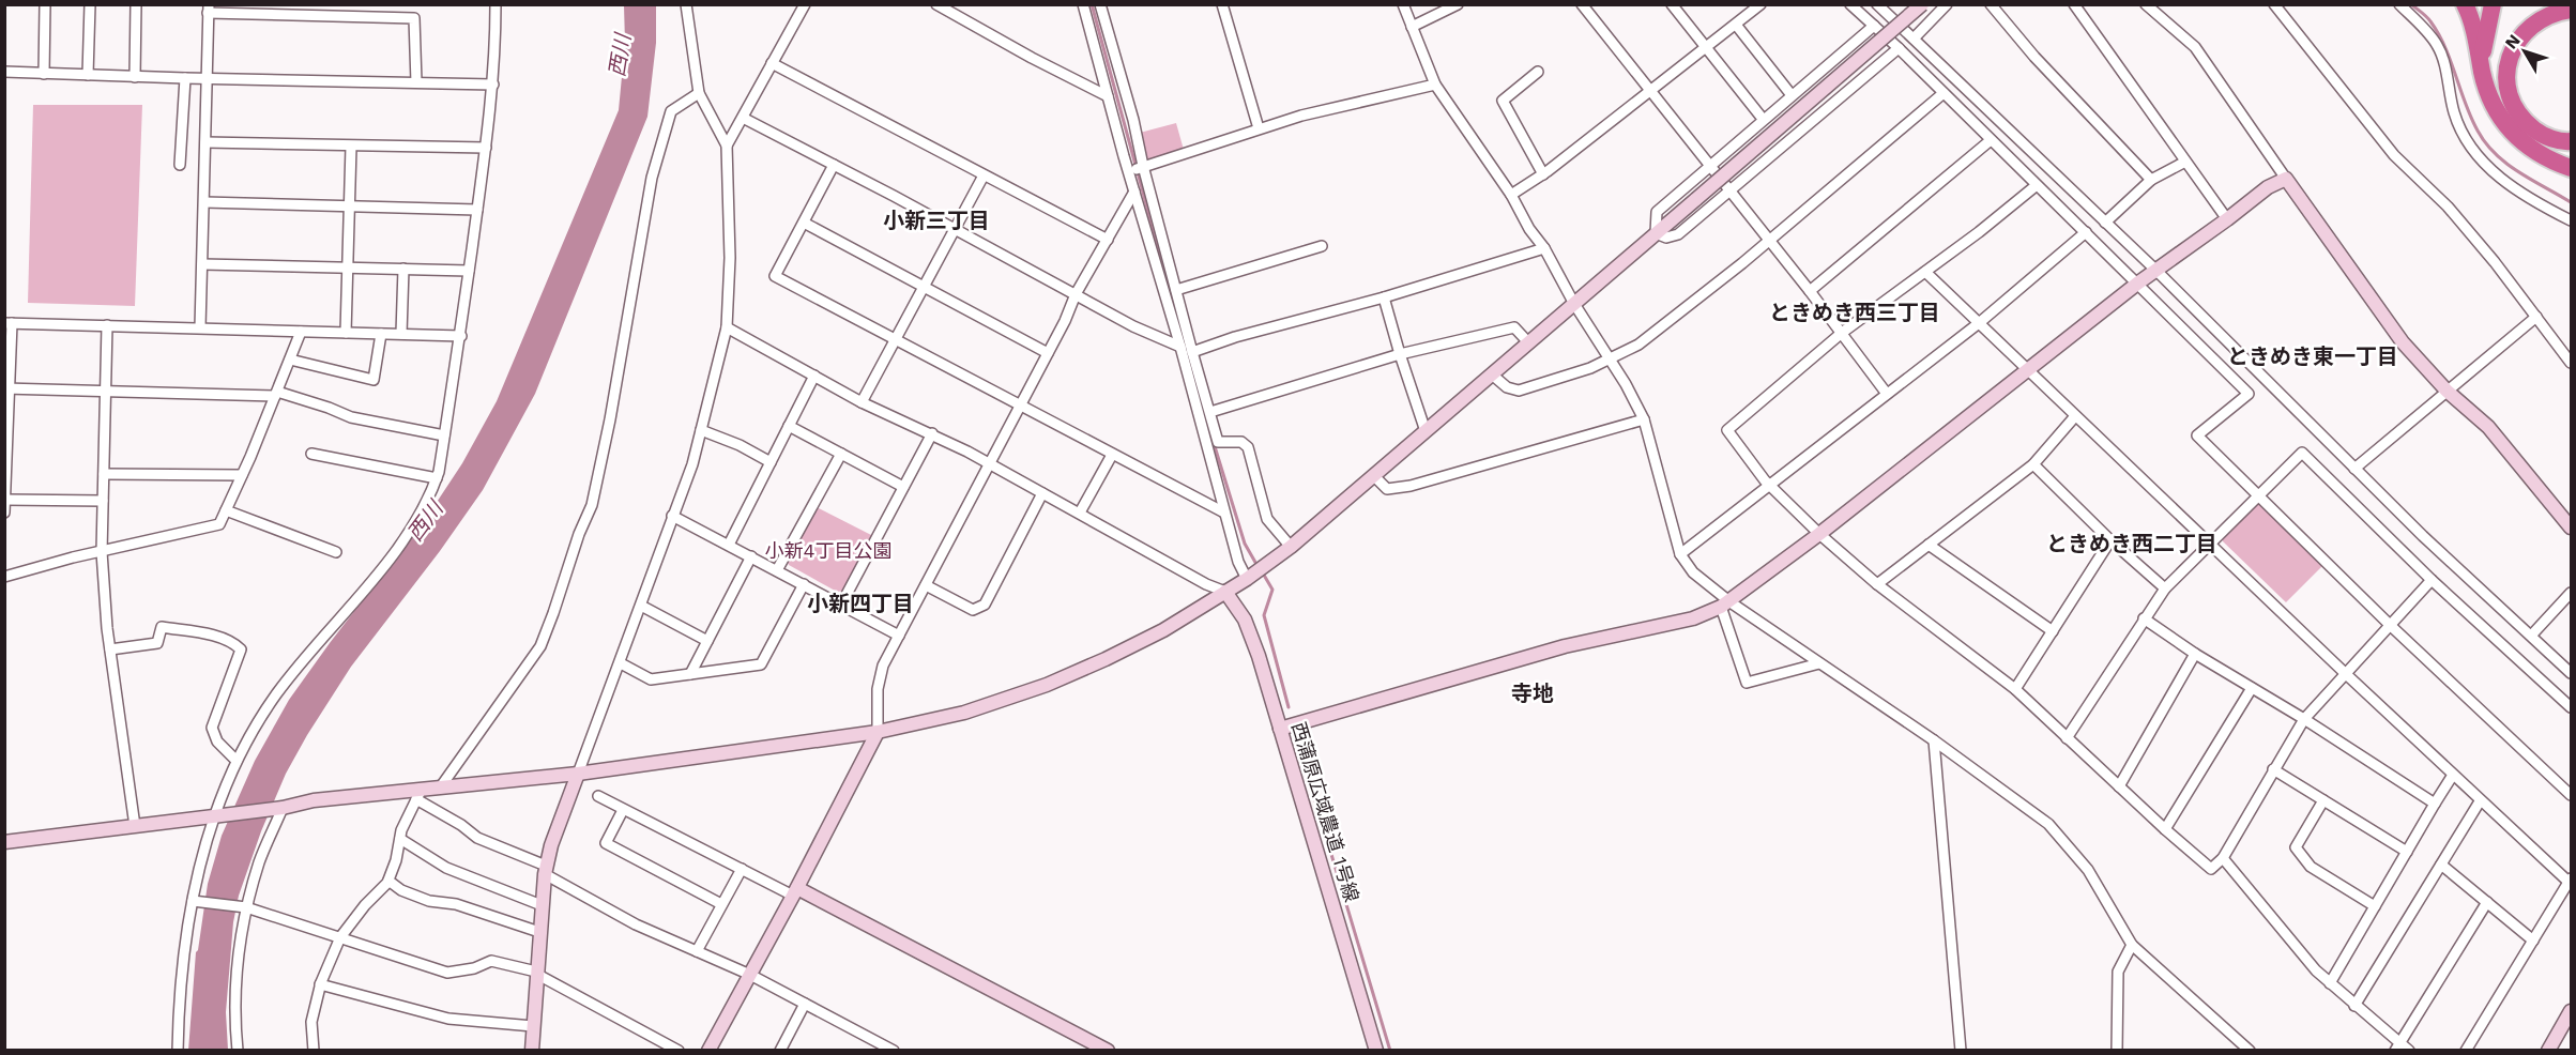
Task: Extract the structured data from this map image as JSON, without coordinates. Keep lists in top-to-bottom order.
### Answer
{
  "streets": {
    "street": ["西蒲原広域農道 1号線"]
  },
  "districts": [
    "小新三丁目",
    "ときめき西三丁目",
    "ときめき東一丁目",
    "ときめき西二丁目",
    "小新四丁目",
    "寺地"
  ],
  "water": ["西川"],
  "parks": ["小新4丁目公園"],
  "north": "top left"
}
